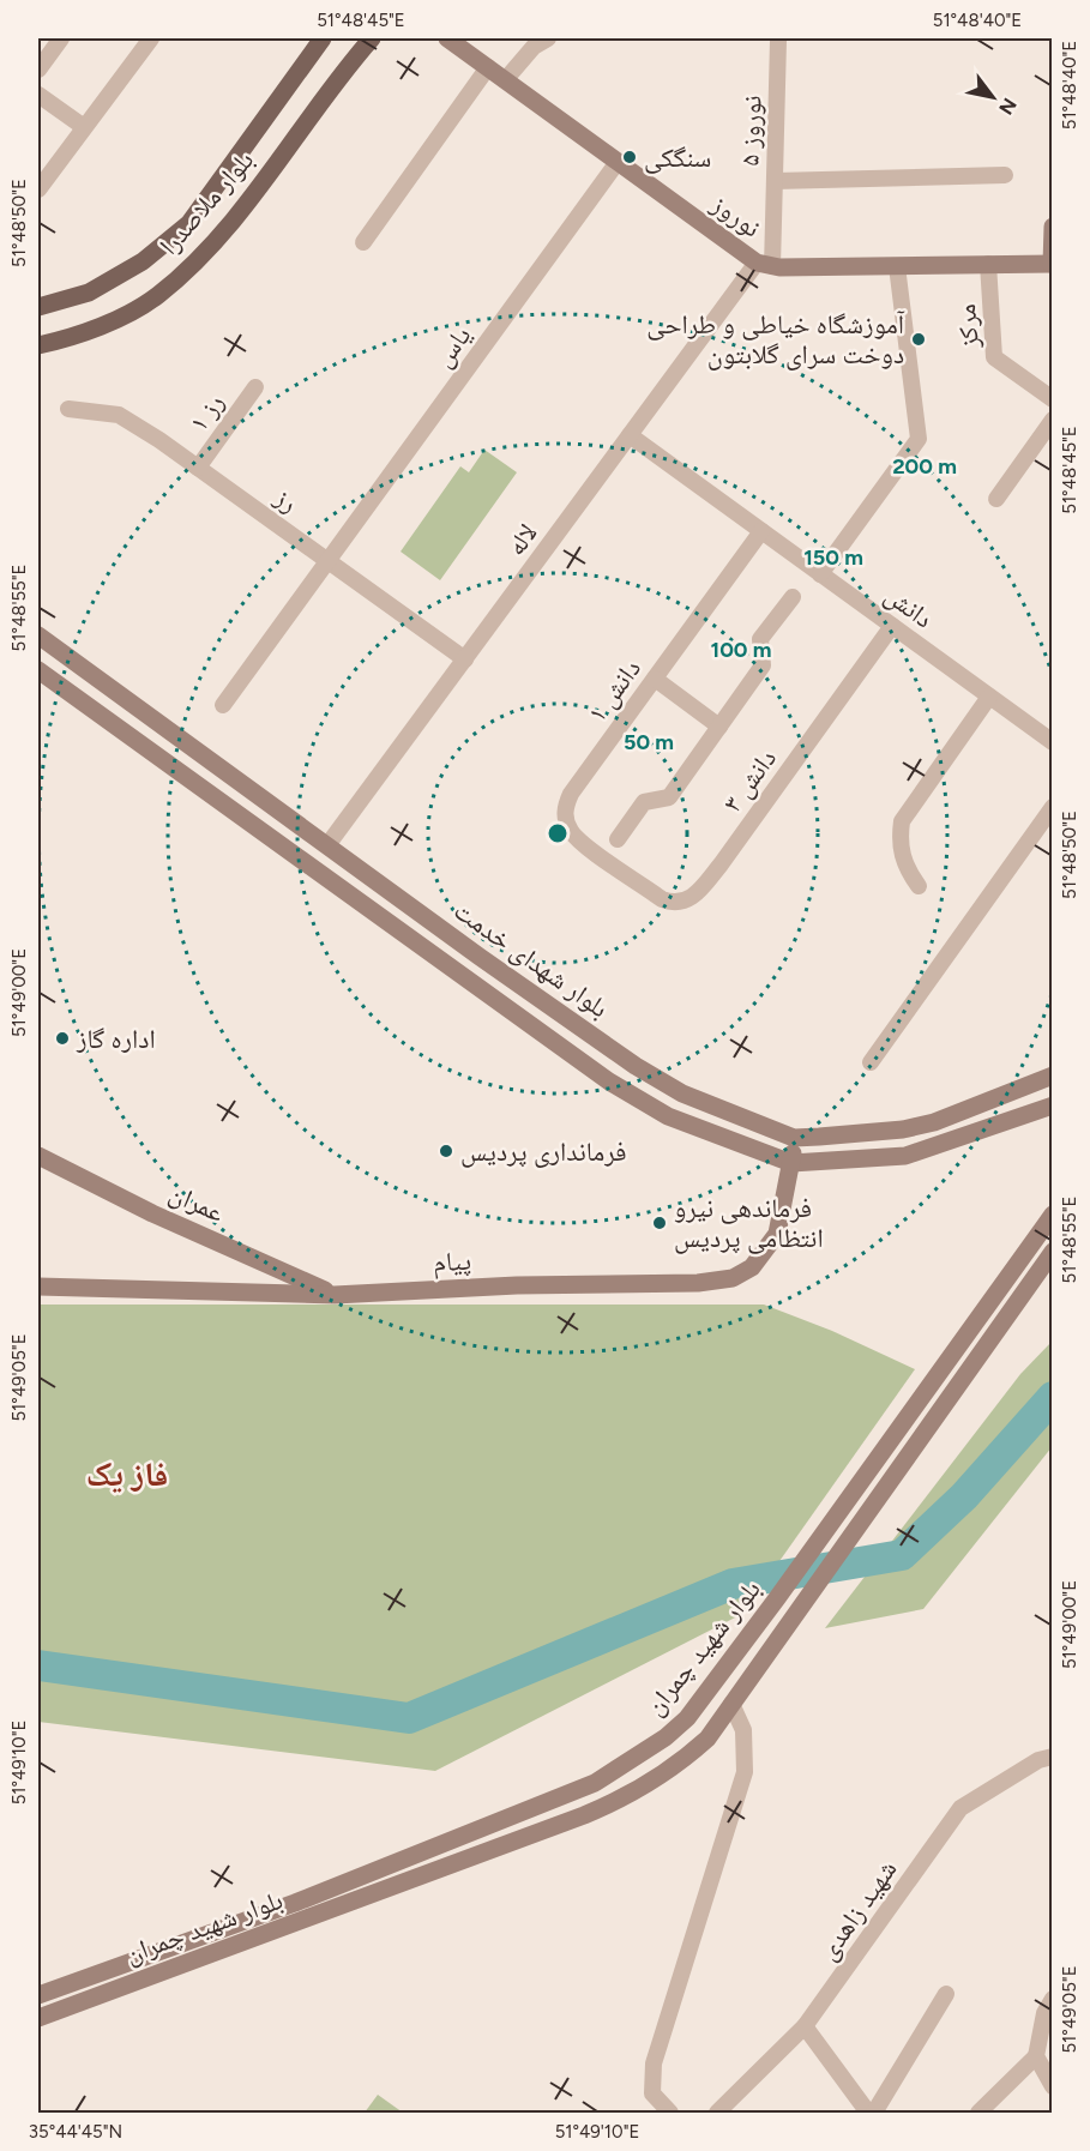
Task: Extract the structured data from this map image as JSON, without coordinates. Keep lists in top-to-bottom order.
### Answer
{
  "streets": {
    "main road": [
      "بلوار ملاصدرا",
      "نوروز",
      "بلوار شهدای خدمت",
      "عمران",
      "پیام",
      "بلوار شهید چمران"
    ],
    "street": [
      "نوروز ۵",
      "مرکز",
      "یاس",
      "رز ۱",
      "رز",
      "لاله",
      "دانش",
      "دانش ۱",
      "دانش ۳",
      "شهید زاهدی"
    ]
  },
  "crossings": [
    ["نوروز ۵", "نوروز"],
    ["نوروز ۵", "لاله"],
    ["نوروز", "مرکز"],
    ["نوروز", "یاس"],
    ["نوروز", "لاله"],
    ["یاس", "رز"],
    ["رز ۱", "رز"],
    ["رز", "لاله"],
    ["لاله", "دانش"],
    ["لاله", "بلوار شهدای خدمت"],
    ["دانش", "دانش ۱"],
    ["دانش", "دانش ۳"],
    ["دانش ۱", "دانش ۳"],
    ["بلوار شهدای خدمت", "پیام"],
    ["عمران", "پیام"]
  ],
  "districts": ["فاز یک"],
  "places": [
    "سنگکی",
    "آموزشگاه خیاطی و طراحی دوخت سرای گلابتون",
    "اداره گاز",
    "فرمانداری پردیس",
    "فرماندهی نیرو انتظامی پردیس"
  ],
  "north": "bottom right",
  "coordinates": [
    "51°48'45\"E",
    "51°48'40\"E",
    "51°48'50\"E",
    "51°48'55\"E",
    "51°49'00\"E",
    "51°49'05\"E",
    "51°49'10\"E",
    "35°44'45\"N"
  ],
  "rings": [
    "200 m",
    "150 m",
    "100 m",
    "50 m"
  ]
}
